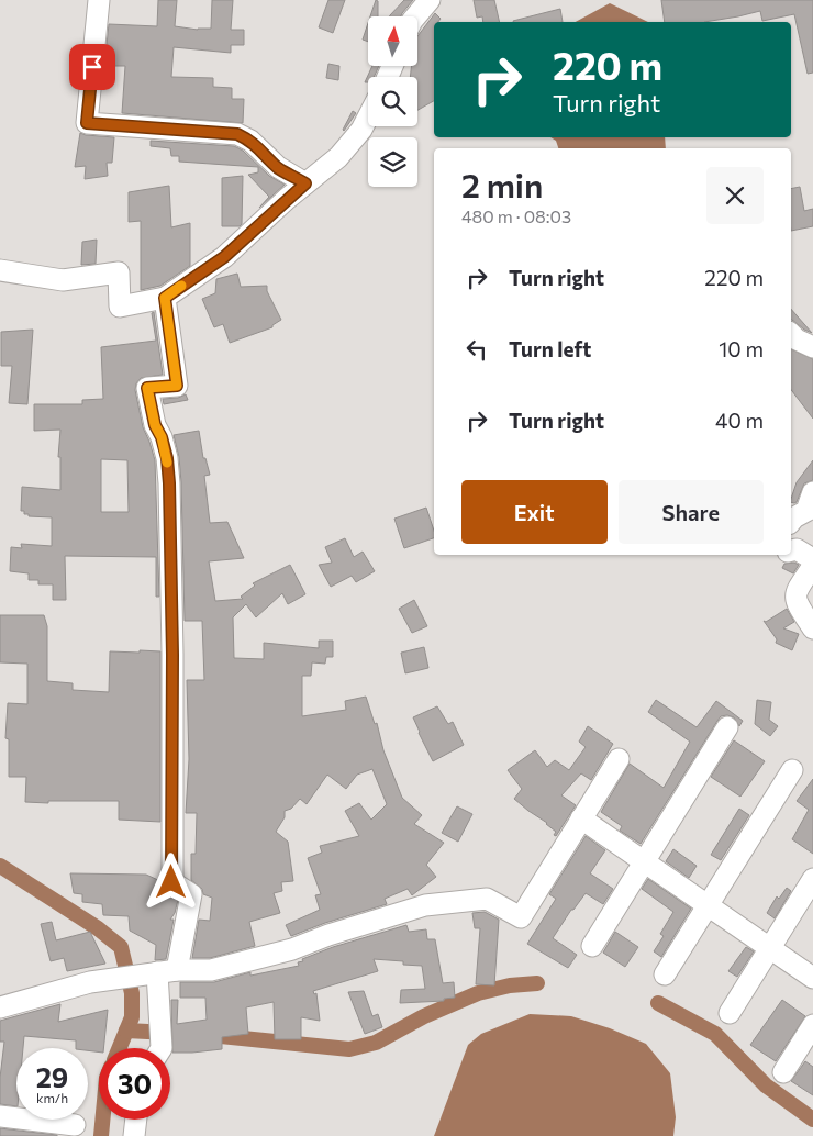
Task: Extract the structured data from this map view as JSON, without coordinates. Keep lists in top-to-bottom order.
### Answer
{
  "north": "top",
  "page": {
    "turn": ["220 m", "Turn right"],
    "heading": ["2 min", "480 m · 08:03"],
    "list": [
      {
        "name": "Turn right",
        "value": "220 m"
      },
      {
        "name": "Turn left",
        "value": "10 m"
      },
      {
        "name": "Turn right",
        "value": "40 m"
      }
    ],
    "buttons": ["Exit", "Share"],
    "speed": "29 km/h",
    "limit": "30"
  }
}
